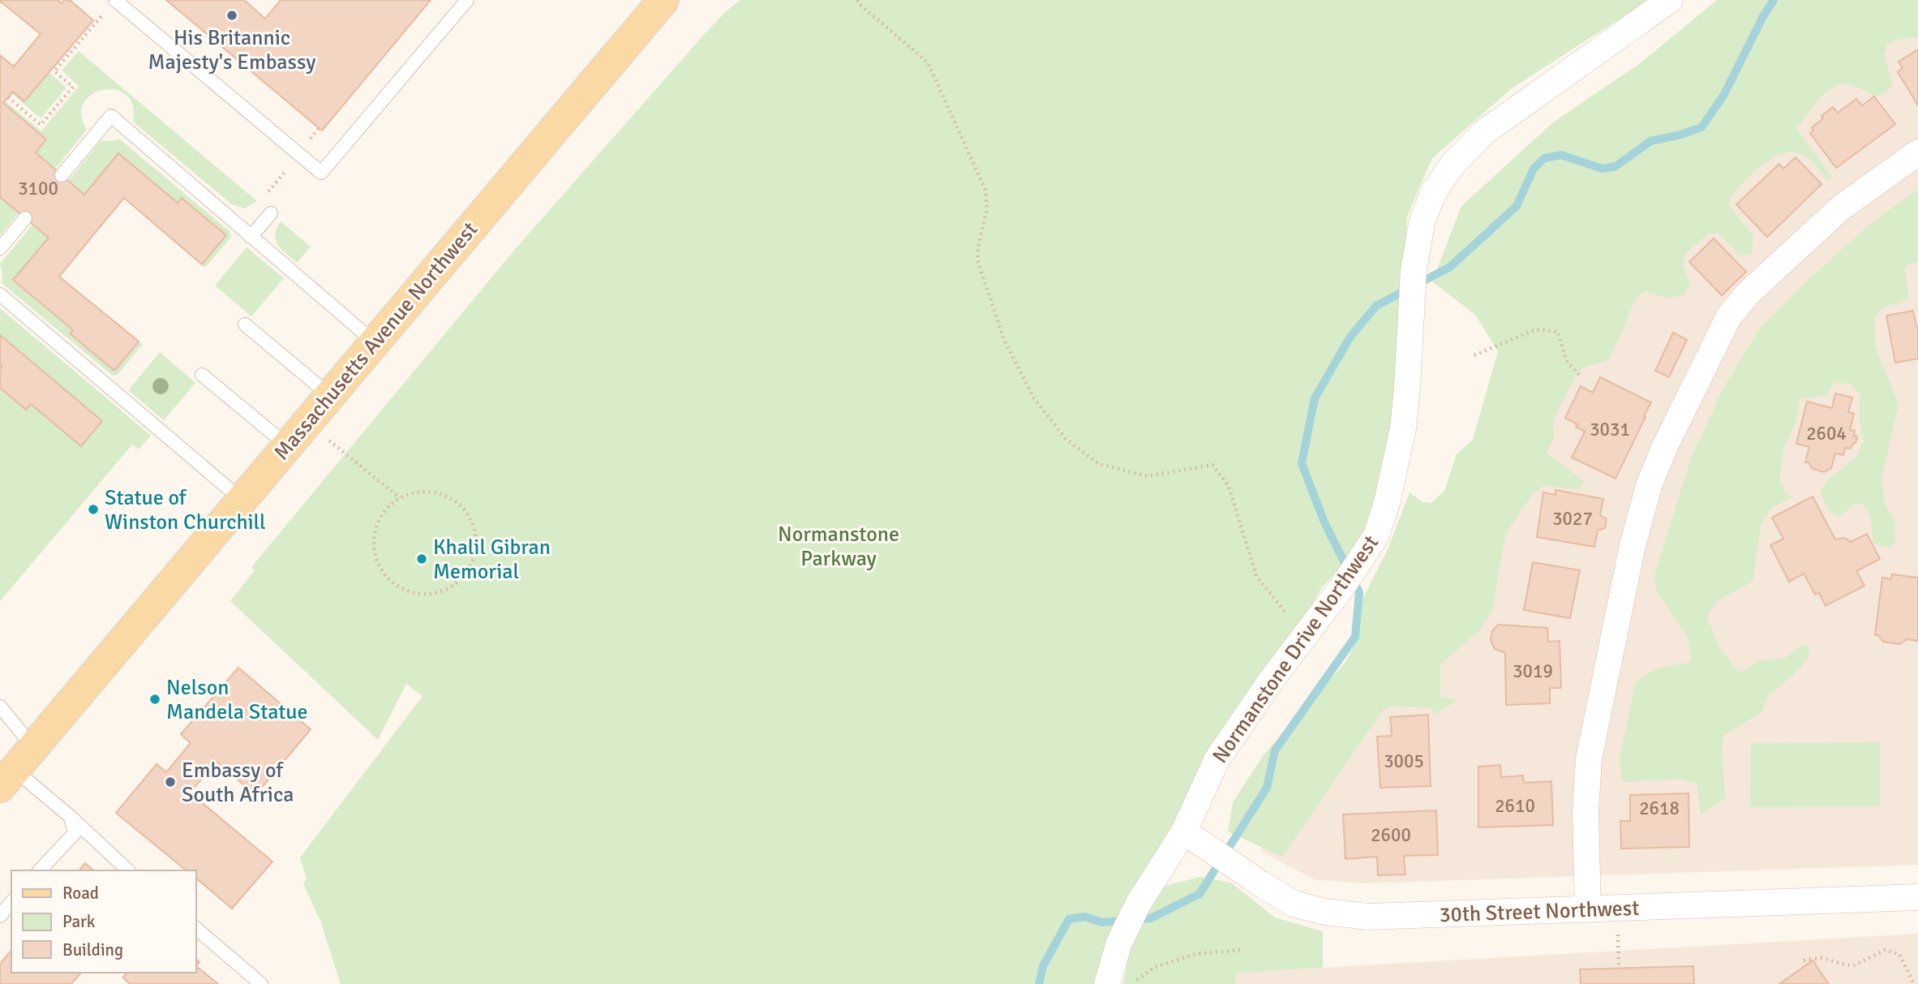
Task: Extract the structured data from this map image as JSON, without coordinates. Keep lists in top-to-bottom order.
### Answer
{
  "streets": {
    "main road": ["Massachusetts Avenue Northwest"],
    "street": ["Normanstone Drive Northwest", "30th Street Northwest"]
  },
  "crossings": [
    ["Normanstone Drive Northwest", "30th Street Northwest"]
  ],
  "parks": ["Normanstone Parkway"],
  "places": [
    "His Britannic Majesty's Embassy",
    "Statue of Winston Churchill",
    "Khalil Gibran Memorial",
    "Nelson Mandela Statue",
    "Embassy of South Africa"
  ],
  "house_numbers": [
    "3100",
    "3031",
    "2604",
    "3027",
    "3019",
    "3005",
    "2610",
    "2618",
    "2600"
  ],
  "legend": ["Road", "Park", "Building"]
}
